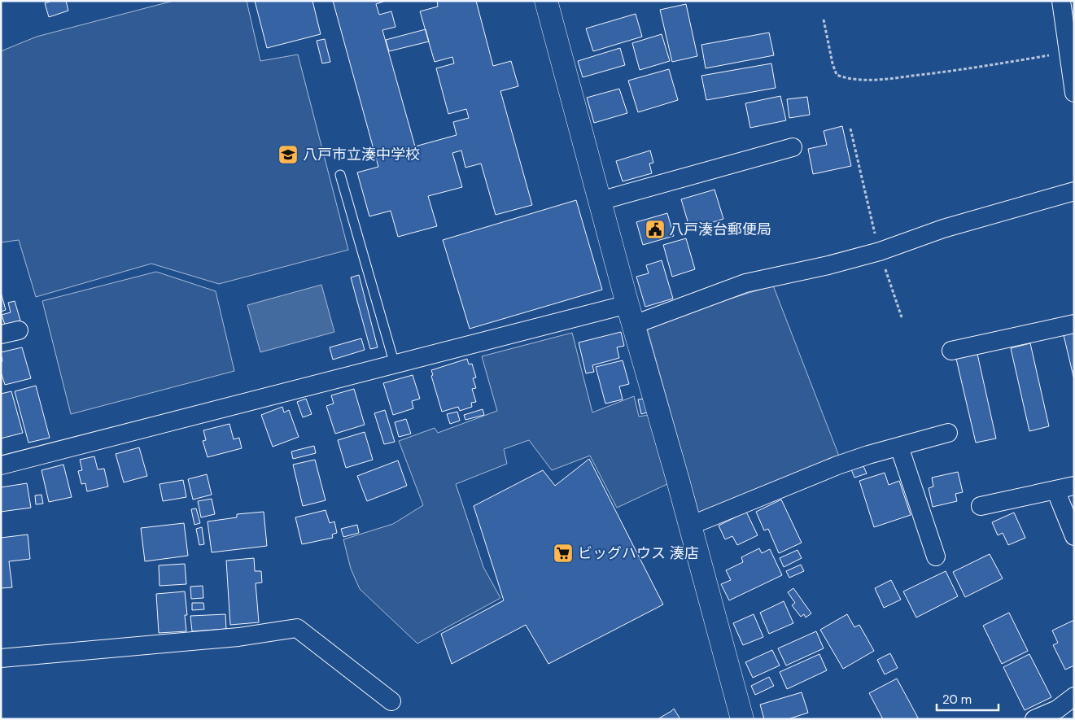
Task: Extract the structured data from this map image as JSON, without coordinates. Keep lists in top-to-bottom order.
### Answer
{
  "places": {
    "school or university": ["八戸市立湊中学校"],
    "public building": ["八戸湊台郵便局"],
    "supermarket": ["ビッグハウス 湊店"]
  },
  "scale_bar": "20 m"
}
